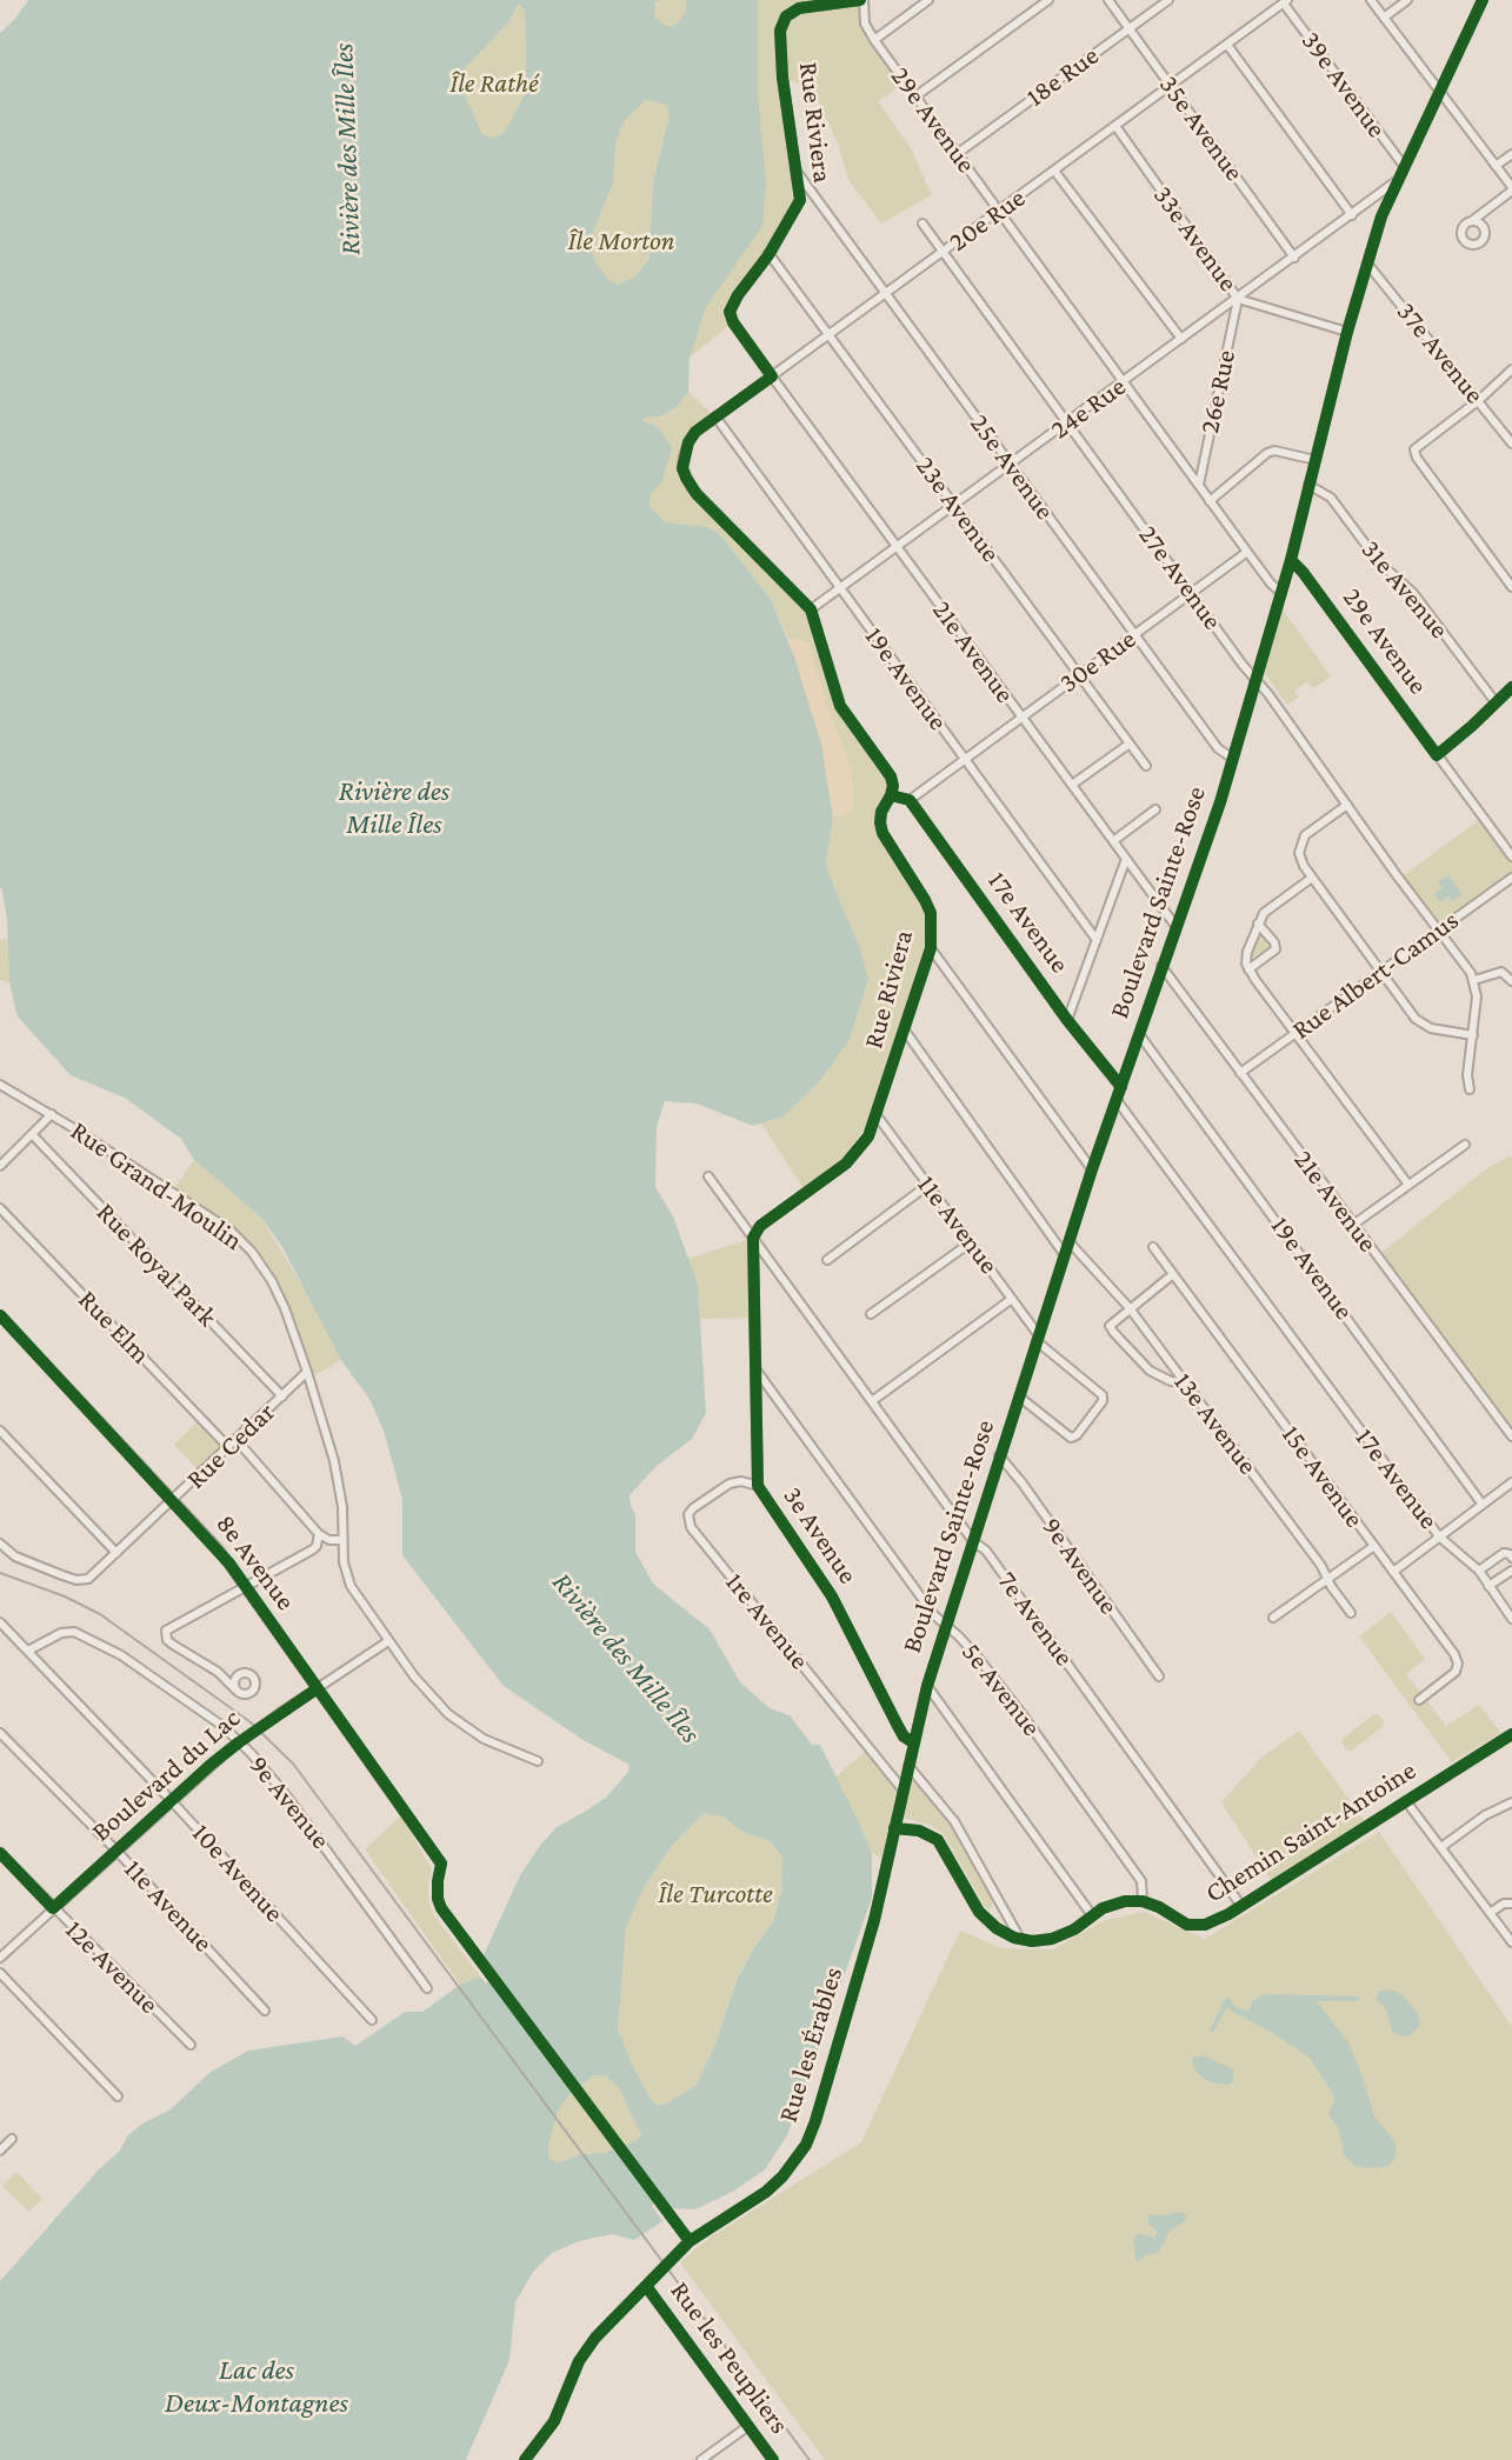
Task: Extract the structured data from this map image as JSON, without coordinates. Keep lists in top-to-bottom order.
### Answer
{
  "streets": {
    "street": [
      "18e Rue",
      "39e Avenue",
      "29e Avenue",
      "Rue Riviera",
      "35e Avenue",
      "20e Rue",
      "33e Avenue",
      "37e Avenue",
      "26e Rue",
      "24e Rue",
      "25e Avenue",
      "23e Avenue",
      "27e Avenue",
      "31e Avenue",
      "21e Avenue",
      "30e Rue",
      "19e Avenue",
      "Boulevard Sainte-Rose",
      "17e Avenue",
      "Rue Albert-Camus",
      "Rue Grand-Moulin",
      "11e Avenue",
      "Rue Royal Park",
      "Rue Elm",
      "13e Avenue",
      "Rue Cedar",
      "15e Avenue",
      "3e Avenue",
      "8e Avenue",
      "9e Avenue",
      "7e Avenue",
      "1re Avenue",
      "5e Avenue",
      "Boulevard du Lac",
      "Chemin Saint-Antoine",
      "10e Avenue",
      "12e Avenue",
      "Rue les Érables",
      "Rue les Peupliers"
    ]
  },
  "crossings": [
    ["18e Rue", "29e Avenue"],
    ["18e Rue", "35e Avenue"],
    ["39e Avenue", "20e Rue"],
    ["39e Avenue", "Boulevard Sainte-Rose"],
    ["29e Avenue", "Rue Riviera"],
    ["29e Avenue", "20e Rue"],
    ["29e Avenue", "26e Rue"],
    ["29e Avenue", "24e Rue"],
    ["29e Avenue", "30e Rue"],
    ["29e Avenue", "Boulevard Sainte-Rose"],
    ["Rue Riviera", "20e Rue"],
    ["Rue Riviera", "25e Avenue"],
    ["Rue Riviera", "23e Avenue"],
    ["Rue Riviera", "21e Avenue"],
    ["Rue Riviera", "11e Avenue"],
    ["Rue Riviera", "3e Avenue"],
    ["Rue Riviera", "7e Avenue"],
    ["35e Avenue", "20e Rue"],
    ["35e Avenue", "24e Rue"],
    ["20e Rue", "33e Avenue"],
    ["20e Rue", "24e Rue"],
    ["20e Rue", "25e Avenue"],
    ["20e Rue", "23e Avenue"],
    ["20e Rue", "27e Avenue"],
    ["20e Rue", "21e Avenue"],
    ["20e Rue", "19e Avenue"],
    ["33e Avenue", "26e Rue"],
    ["33e Avenue", "24e Rue"],
    ["33e Avenue", "Boulevard Sainte-Rose"],
    ["37e Avenue", "Boulevard Sainte-Rose"],
    ["26e Rue", "24e Rue"],
    ["24e Rue", "25e Avenue"],
    ["24e Rue", "23e Avenue"],
    ["24e Rue", "27e Avenue"],
    ["24e Rue", "21e Avenue"],
    ["24e Rue", "19e Avenue"],
    ["24e Rue", "Boulevard Sainte-Rose"],
    ["25e Avenue", "30e Rue"],
    ["25e Avenue", "Boulevard Sainte-Rose"],
    ["23e Avenue", "30e Rue"],
    ["27e Avenue", "30e Rue"],
    ["27e Avenue", "Boulevard Sainte-Rose"],
    ["27e Avenue", "Rue Albert-Camus"],
    ["31e Avenue", "Boulevard Sainte-Rose"],
    ["21e Avenue", "30e Rue"],
    ["21e Avenue", "Boulevard Sainte-Rose"],
    ["21e Avenue", "Rue Albert-Camus"],
    ["30e Rue", "19e Avenue"],
    ["30e Rue", "17e Avenue"],
    ["19e Avenue", "Boulevard Sainte-Rose"],
    ["Boulevard Sainte-Rose", "17e Avenue"],
    ["Boulevard Sainte-Rose", "11e Avenue"],
    ["Boulevard Sainte-Rose", "13e Avenue"],
    ["Boulevard Sainte-Rose", "3e Avenue"],
    ["Boulevard Sainte-Rose", "9e Avenue"],
    ["Boulevard Sainte-Rose", "7e Avenue"],
    ["Boulevard Sainte-Rose", "1re Avenue"],
    ["Boulevard Sainte-Rose", "5e Avenue"],
    ["Boulevard Sainte-Rose", "Rue les Érables"],
    ["Rue Grand-Moulin", "Rue Cedar"],
    ["Rue Grand-Moulin", "Boulevard du Lac"],
    ["11e Avenue", "Boulevard du Lac"],
    ["Rue Royal Park", "Rue Cedar"],
    ["Rue Elm", "Rue Cedar"],
    ["Rue Cedar", "8e Avenue"],
    ["3e Avenue", "7e Avenue"],
    ["3e Avenue", "1re Avenue"],
    ["3e Avenue", "5e Avenue"],
    ["8e Avenue", "Boulevard du Lac"],
    ["9e Avenue", "10e Avenue"],
    ["7e Avenue", "Chemin Saint-Antoine"],
    ["5e Avenue", "Chemin Saint-Antoine"],
    ["Boulevard du Lac", "10e Avenue"],
    ["Boulevard du Lac", "12e Avenue"],
    ["Rue les Érables", "Rue les Peupliers"]
  ],
  "water": ["Rivière des Mille Îles", "Lac des Deux-Montagnes"],
  "parks": ["Île Rathé", "Île Morton", "Île Turcotte"]
}
